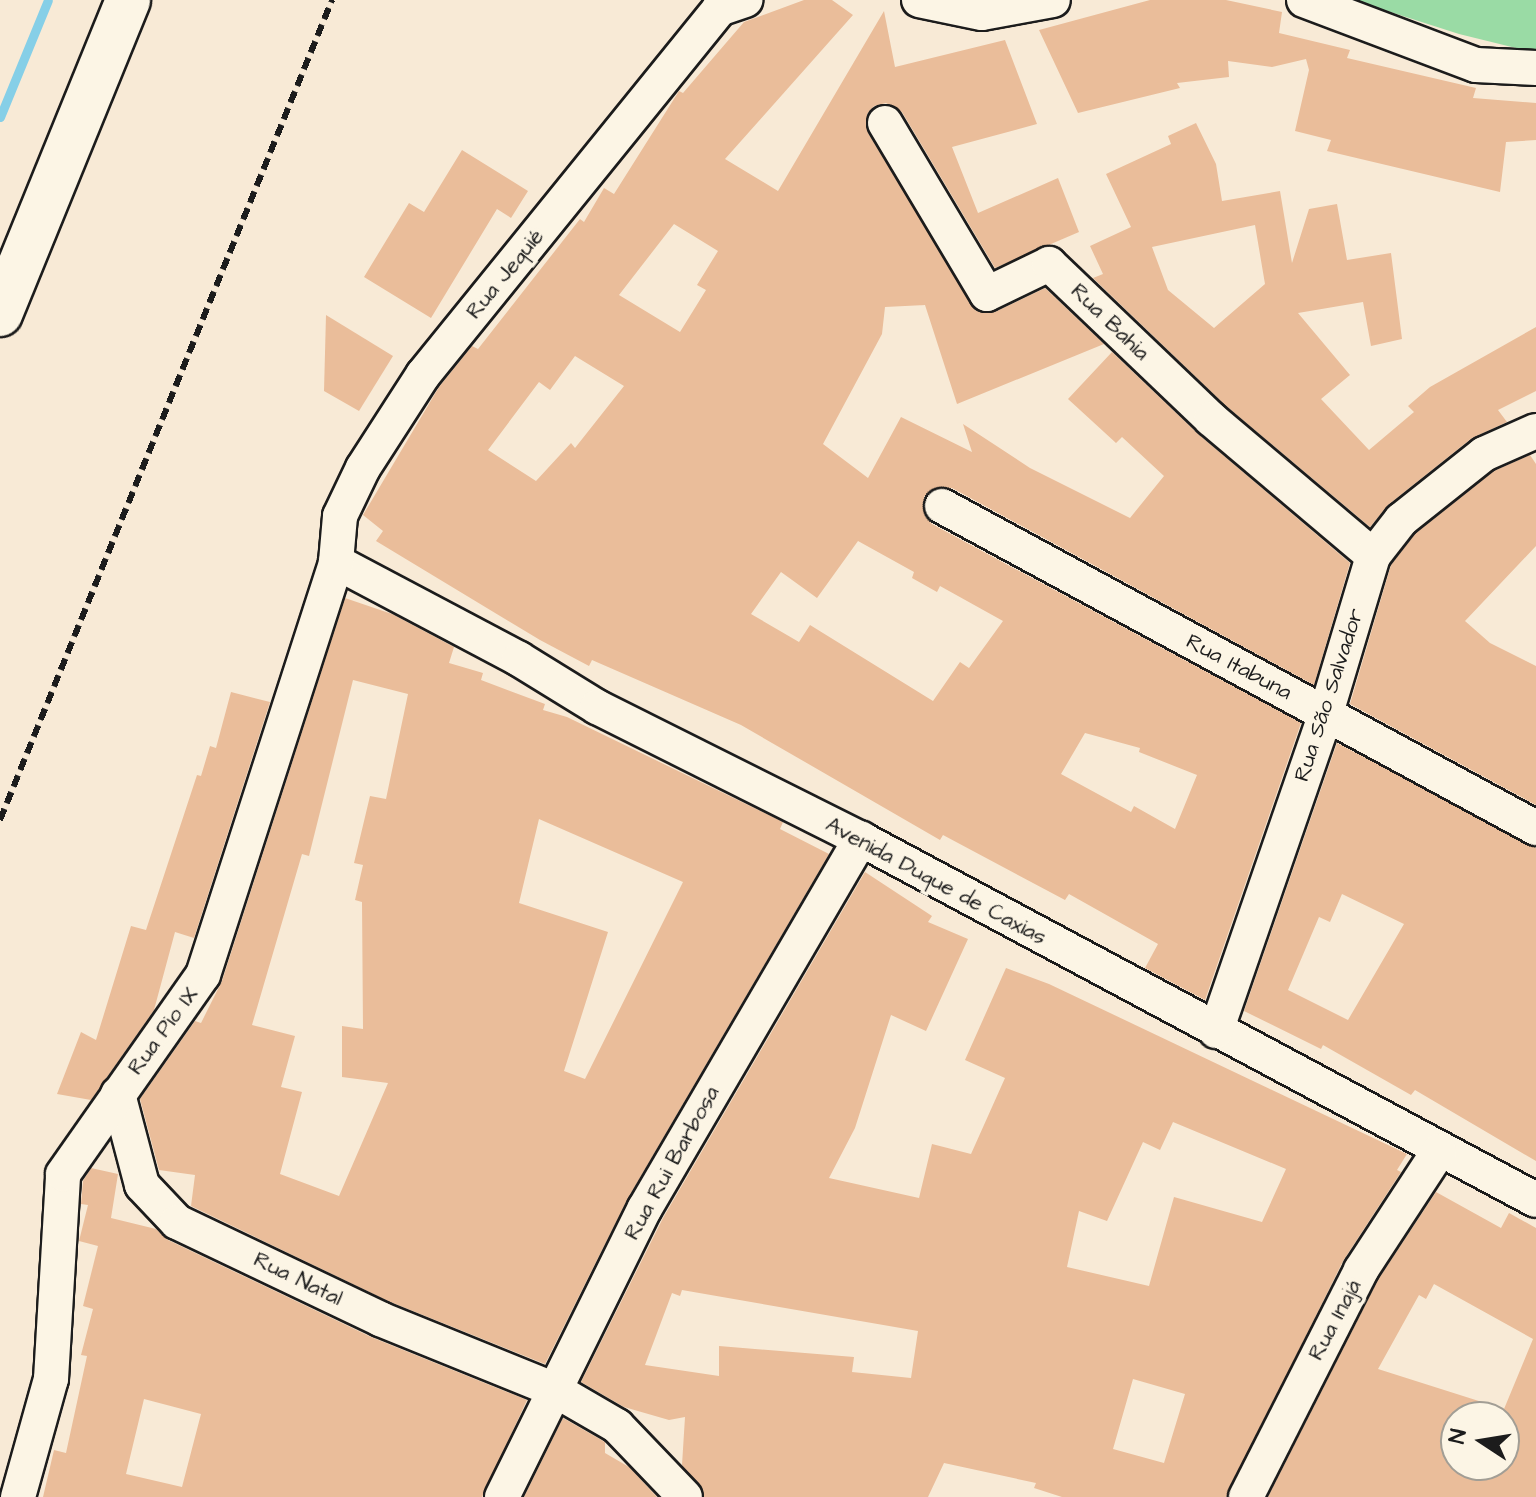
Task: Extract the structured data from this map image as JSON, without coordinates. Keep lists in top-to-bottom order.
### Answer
{
  "streets": {
    "street": [
      "Rua Jequié",
      "Rua Bahia",
      "Rua Itabuna",
      "Rua São Salvador",
      "Avenida Duque de Caxias",
      "Rua Pio IX",
      "Rua Rui Barbosa",
      "Rua Natal",
      "Rua Inajá"
    ]
  },
  "crossings": [
    ["Rua Jequié", "Avenida Duque de Caxias"],
    ["Rua Jequié", "Rua Pio IX"],
    ["Rua Bahia", "Rua São Salvador"],
    ["Rua Itabuna", "Rua São Salvador"],
    ["Rua São Salvador", "Avenida Duque de Caxias"],
    ["Avenida Duque de Caxias", "Rua Pio IX"],
    ["Avenida Duque de Caxias", "Rua Rui Barbosa"],
    ["Avenida Duque de Caxias", "Rua Inajá"],
    ["Rua Pio IX", "Rua Natal"],
    ["Rua Rui Barbosa", "Rua Natal"]
  ],
  "north": "left"
}
